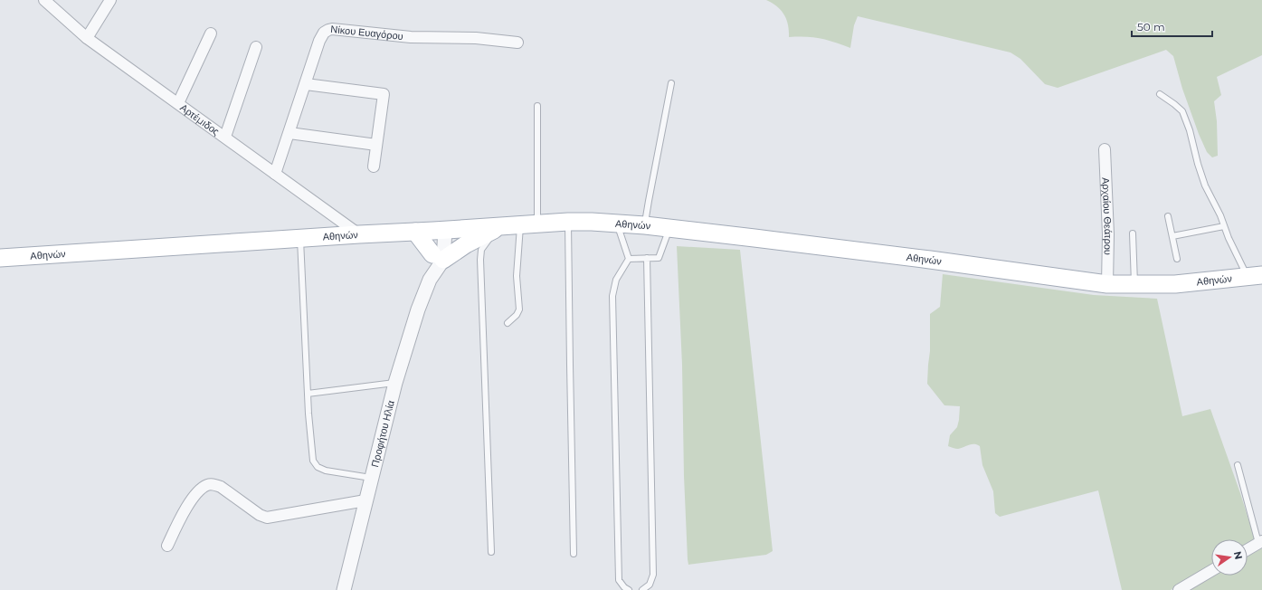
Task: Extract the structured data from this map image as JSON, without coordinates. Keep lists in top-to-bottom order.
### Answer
{
  "streets": {
    "main road": ["Αθηνών"],
    "street": [
      "Νίκου Ευαγόρου",
      "Αρτέμιδος",
      "Αρχαίου Θεάτρου",
      "Προφήτου Ηλία"
    ]
  },
  "crossings": [
    ["Νίκου Ευαγόρου", "Αρτέμιδος"],
    ["Αρτέμιδος", "Αθηνών"],
    ["Αρχαίου Θεάτρου", "Αθηνών"]
  ],
  "scale_bar": "50 m",
  "north": "right"
}
